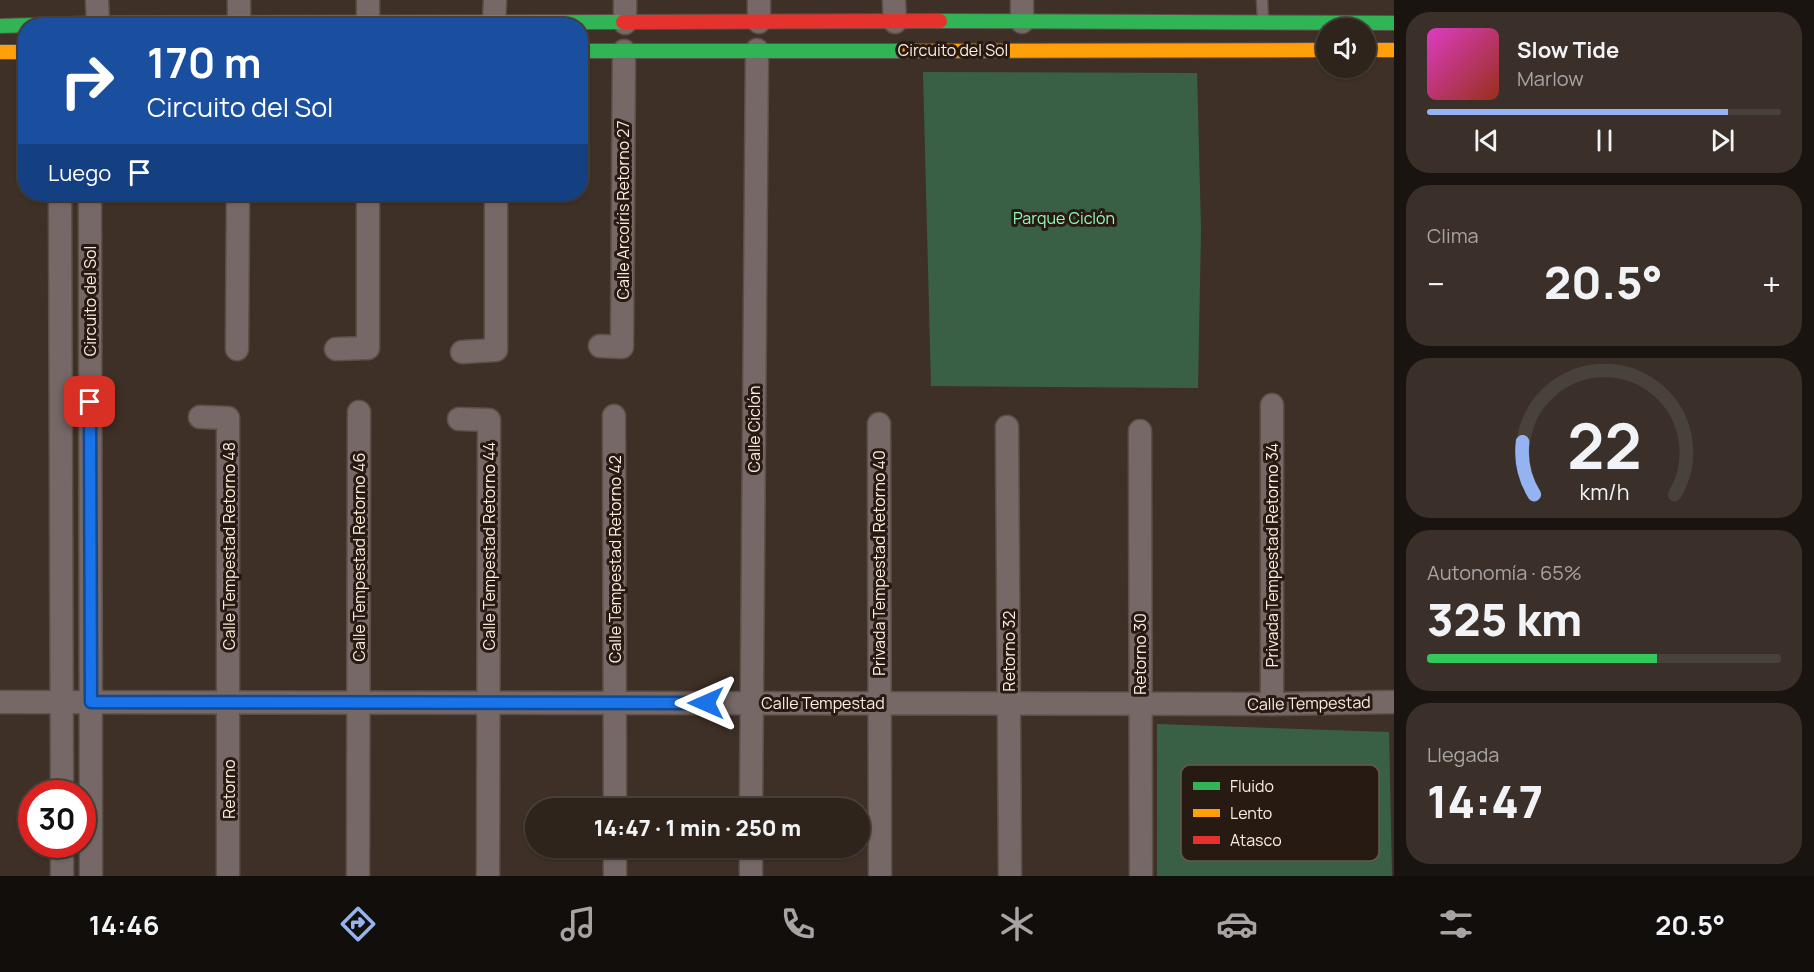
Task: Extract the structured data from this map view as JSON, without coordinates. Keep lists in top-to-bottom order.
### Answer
{
  "streets": {
    "street": [
      "Circuito del Sol",
      "Calle Arcoíris Retorno 27",
      "Calle Ciclón",
      "Calle Tempestad Retorno 48",
      "Calle Tempestad Retorno 44",
      "Privada Tempestad Retorno 34",
      "Calle Tempestad Retorno 46",
      "Calle Tempestad Retorno 42",
      "Privada Tempestad Retorno 40",
      "Retorno 32",
      "Retorno 30",
      "Calle Tempestad",
      "Retorno"
    ]
  },
  "crossings": [
    ["Circuito del Sol", "Calle Arcoíris Retorno 27"],
    ["Circuito del Sol", "Calle Ciclón"],
    ["Circuito del Sol", "Calle Tempestad"],
    ["Calle Ciclón", "Calle Tempestad"],
    ["Calle Tempestad Retorno 48", "Calle Tempestad"],
    ["Calle Tempestad Retorno 48", "Retorno"],
    ["Calle Tempestad Retorno 44", "Calle Tempestad"],
    ["Privada Tempestad Retorno 34", "Calle Tempestad"],
    ["Calle Tempestad Retorno 46", "Calle Tempestad"],
    ["Calle Tempestad Retorno 42", "Calle Tempestad"],
    ["Privada Tempestad Retorno 40", "Calle Tempestad"],
    ["Retorno 32", "Calle Tempestad"],
    ["Retorno 30", "Calle Tempestad"],
    ["Calle Tempestad", "Retorno"]
  ],
  "parks": ["Parque Ciclón"],
  "legend": ["Fluido", "Lento", "Atasco"],
  "page": {
    "turn": ["170 m", "Circuito del Sol"],
    "song": ["Slow Tide", "Marlow"],
    "then": "Luego",
    "tile": [
      "Clima",
      ["Autonomía · 65%", "325 km"],
      ["Llegada", "14:47"]
    ],
    "heat": ["−", "20.5°", "+"],
    "limit": "30",
    "trip": "14:47 · 1 min · 250 m",
    "tabs": ["14:46", "20.5°"],
    "gauge": ["22", "km/h"]
  }
}
